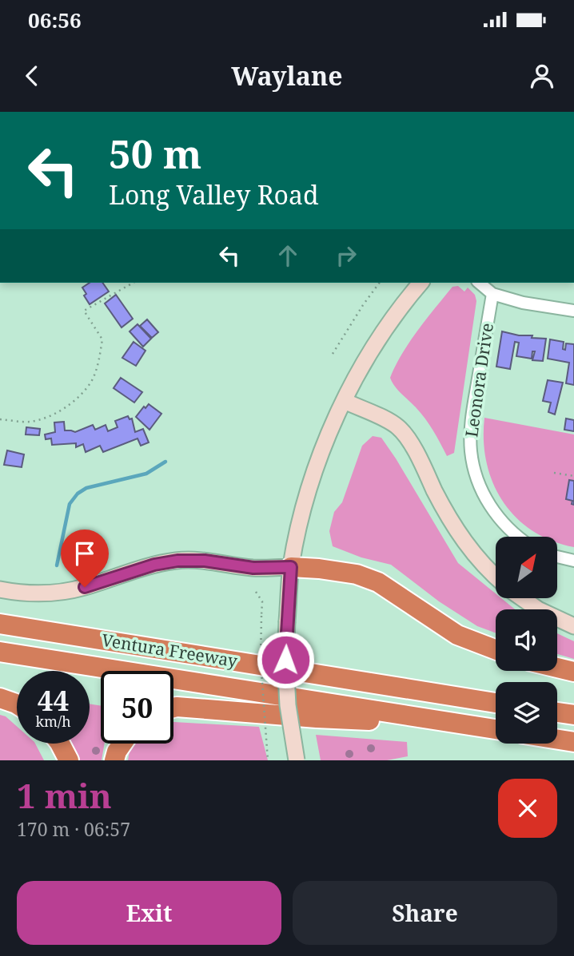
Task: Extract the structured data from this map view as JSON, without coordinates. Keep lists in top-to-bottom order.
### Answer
{
  "streets": {
    "highway": ["Ventura Freeway"],
    "street": ["Leonora Drive"]
  },
  "north": "top right",
  "page": {
    "status": "06:56",
    "header": "Waylane",
    "turn": ["50 m", "Long Valley Road"],
    "speed": "44 km/h",
    "limit": "50",
    "heading": ["1 min", "170 m · 06:57"],
    "buttons": ["Exit", "Share"]
  }
}
